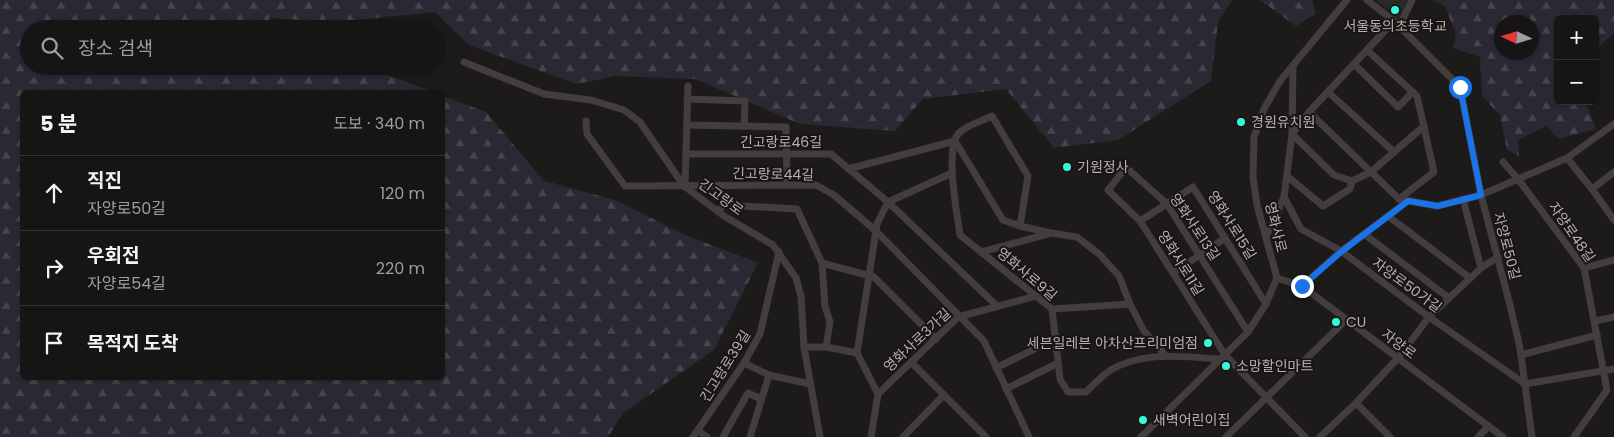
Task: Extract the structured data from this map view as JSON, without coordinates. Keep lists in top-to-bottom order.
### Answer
{
  "streets": {
    "street": [
      "긴고랑로46길",
      "긴고랑로44길",
      "긴고랑로",
      "영화사로15길",
      "영화사로13길",
      "영화사로",
      "자양로48길",
      "자양로50길",
      "영화사로11길",
      "영화사로9길",
      "자양로50가길",
      "영화사로3가길",
      "자양로",
      "긴고랑로39길"
    ]
  },
  "crossings": [
    ["긴고랑로46길", "영화사로3가길"],
    ["긴고랑로44길", "긴고랑로"],
    ["긴고랑로44길", "영화사로3가길"],
    ["긴고랑로", "긴고랑로39길"],
    ["영화사로15길", "영화사로13길"],
    ["영화사로15길", "영화사로11길"],
    ["영화사로13길", "영화사로11길"],
    ["영화사로", "자양로"],
    ["자양로50길", "자양로50가길"],
    ["영화사로11길", "영화사로9길"],
    ["영화사로9길", "영화사로3가길"]
  ],
  "places": [
    "서울동의초등학교",
    "경원유치원",
    "기원정사",
    "CU",
    "세븐일레븐 아차산프리미엄점",
    "소망할인마트",
    "새벽어린이집"
  ],
  "north": "left",
  "page": {
    "map_buttons": ["+", "−"],
    "search": "장소 검색",
    "heading": ["5 분", "도보 · 340 m"],
    "list": [
      ["직진", "자양로50길", "120 m"],
      ["우회전", "자양로54길", "220 m"],
      "목적지 도착"
    ]
  }
}
